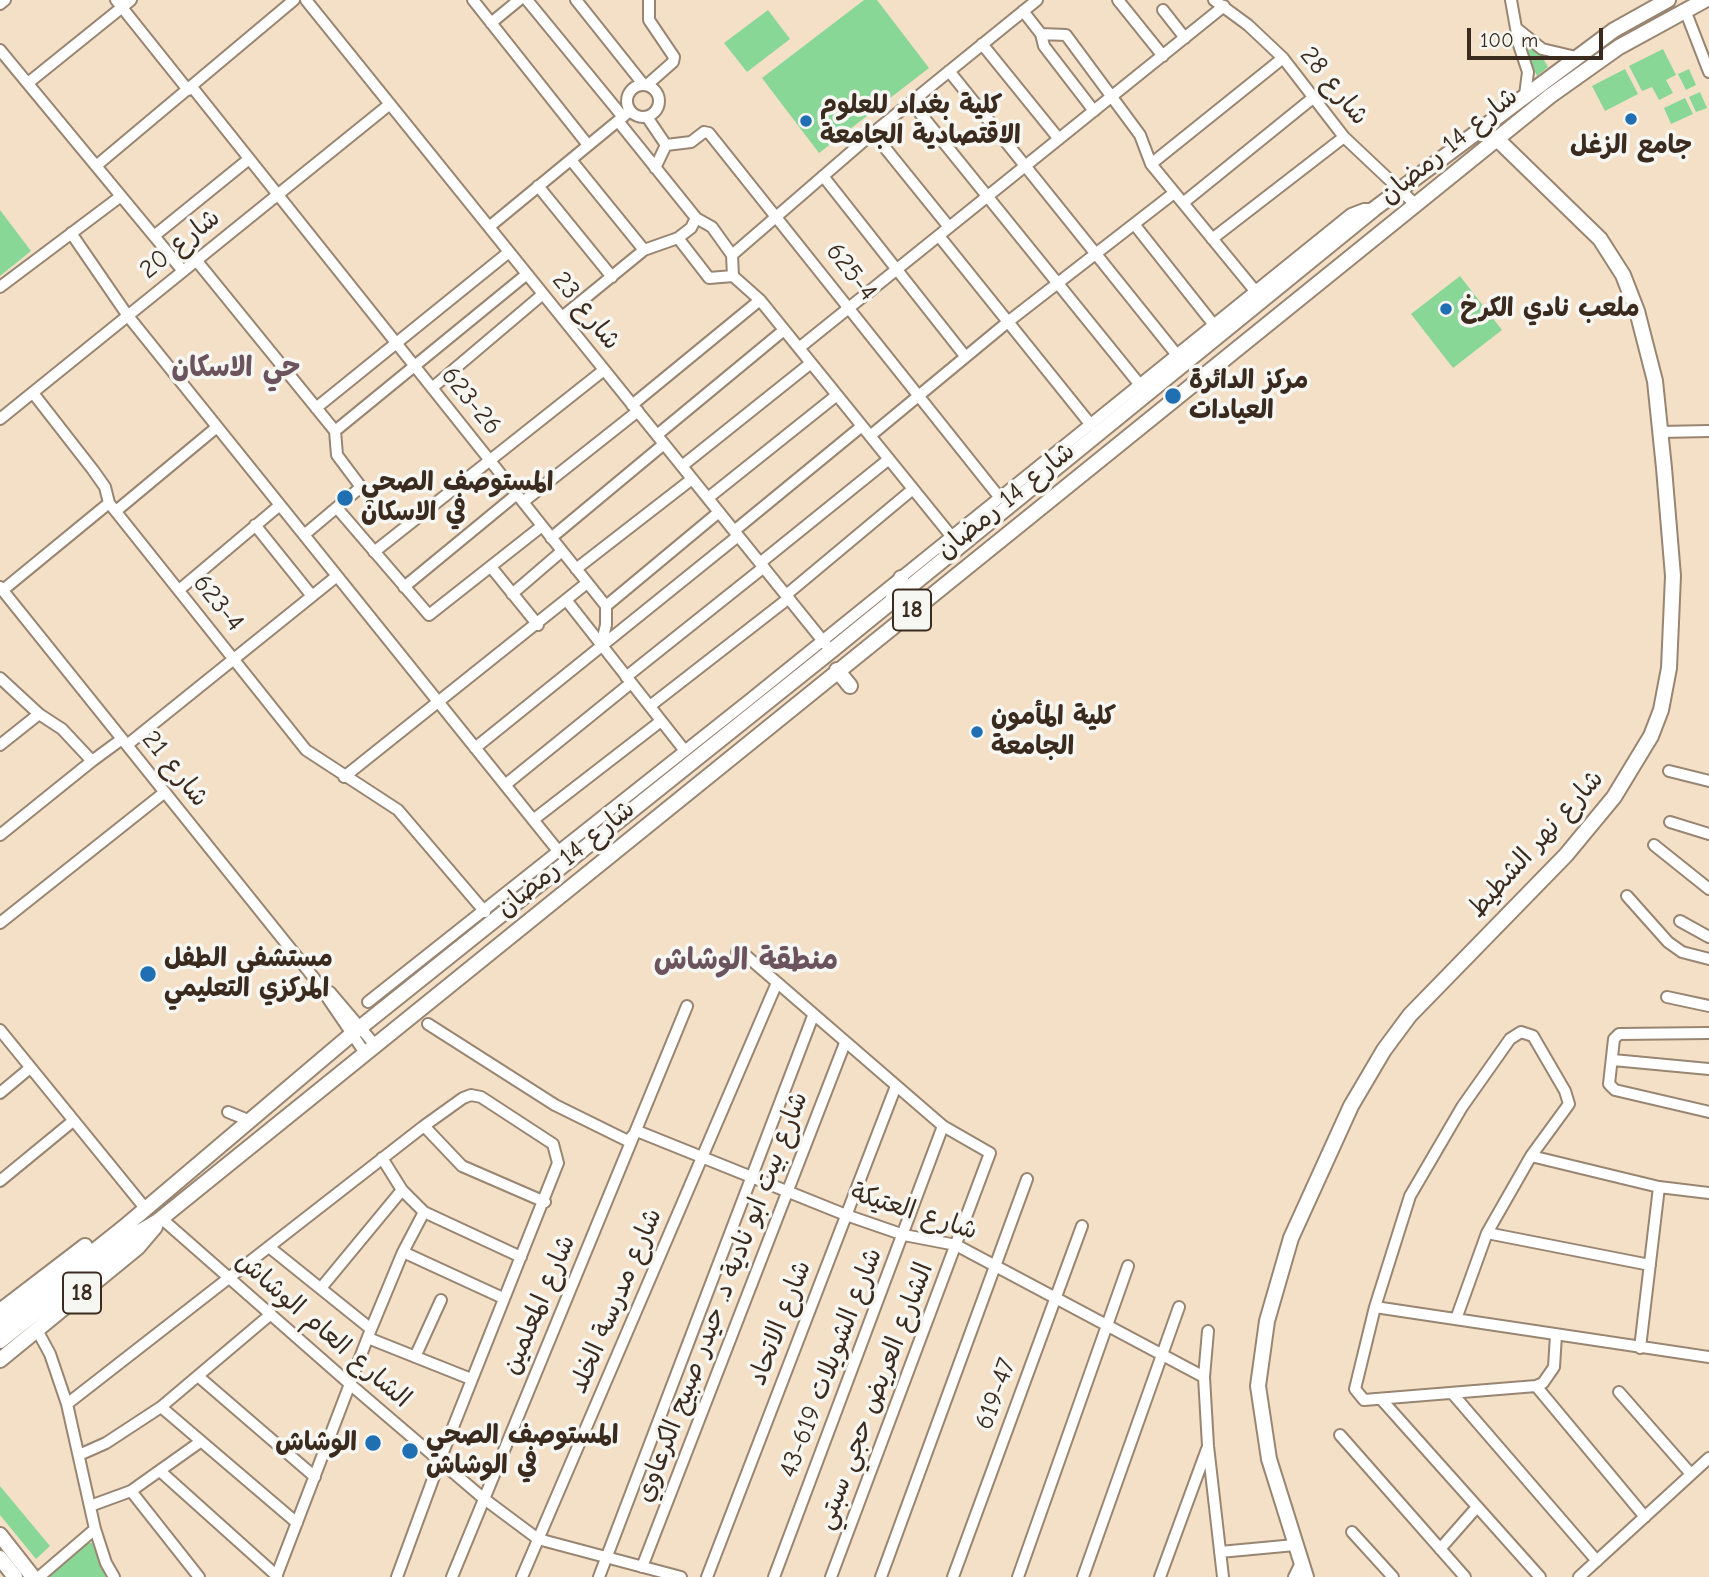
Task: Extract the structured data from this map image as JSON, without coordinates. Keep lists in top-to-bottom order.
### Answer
{
  "streets": {
    "main road": ["شارع 14 رمضان", "18", "شارع نهر الشطيط"],
    "street": [
      "شارع 28",
      "شارع 20",
      "625-4",
      "شارع 23",
      "623-26",
      "623-4",
      "شارع 21",
      "شارع العتيکة",
      "شارع بيت ابو نادية د. حيدر صبيح الكرعاوي",
      "شارع مدرسة الخلد",
      "شارع المعلمين",
      "شارع الاتحاد",
      "الشارع العام الوشاش",
      "شارع الشويلات 619-43",
      "619-47",
      "الشارع العريض حجي سبتي"
    ]
  },
  "crossings": [
    ["شارع 28", "شارع 14 رمضان"],
    ["شارع 14 رمضان", "شارع 23"],
    ["شارع 14 رمضان", "شارع 21"],
    ["شارع 14 رمضان", "شارع نهر الشطيط"],
    ["شارع 14 رمضان", "الشارع العام الوشاش"],
    ["شارع 20", "شارع 23"],
    ["شارع 20", "623-26"],
    ["شارع 20", "623-4"],
    ["شارع العتيکة", "شارع بيت ابو نادية د. حيدر صبيح الكرعاوي"],
    ["شارع العتيکة", "شارع مدرسة الخلد"],
    ["شارع العتيکة", "شارع المعلمين"],
    ["شارع العتيکة", "شارع الاتحاد"],
    ["شارع العتيکة", "شارع الشويلات 619-43"],
    ["شارع العتيکة", "619-47"],
    ["شارع العتيکة", "الشارع العريض حجي سبتي"],
    ["شارع بيت ابو نادية د. حيدر صبيح الكرعاوي", "الشارع العام الوشاش"],
    ["شارع مدرسة الخلد", "الشارع العام الوشاش"],
    ["شارع المعلمين", "الشارع العام الوشاش"],
    ["شارع الشويلات 619-43", "الشارع العريض حجي سبتي"]
  ],
  "districts": ["حي الاسكان", "منطقة الوشاش"],
  "places": [
    "جامع الزغل",
    "كلية بغداد للعلوم الاقتصادية الجامعة",
    "ملعب نادي الكرخ",
    "مركز الدائرة العيادات",
    "المستوصف الصحي في الاسكان",
    "كلية المأمون الجامعة",
    "مستشفى الطفل المركزي التعليمي",
    "الوشاش",
    "المستوصف الصحي في الوشاش"
  ],
  "scale_bar": "100 m"
}
